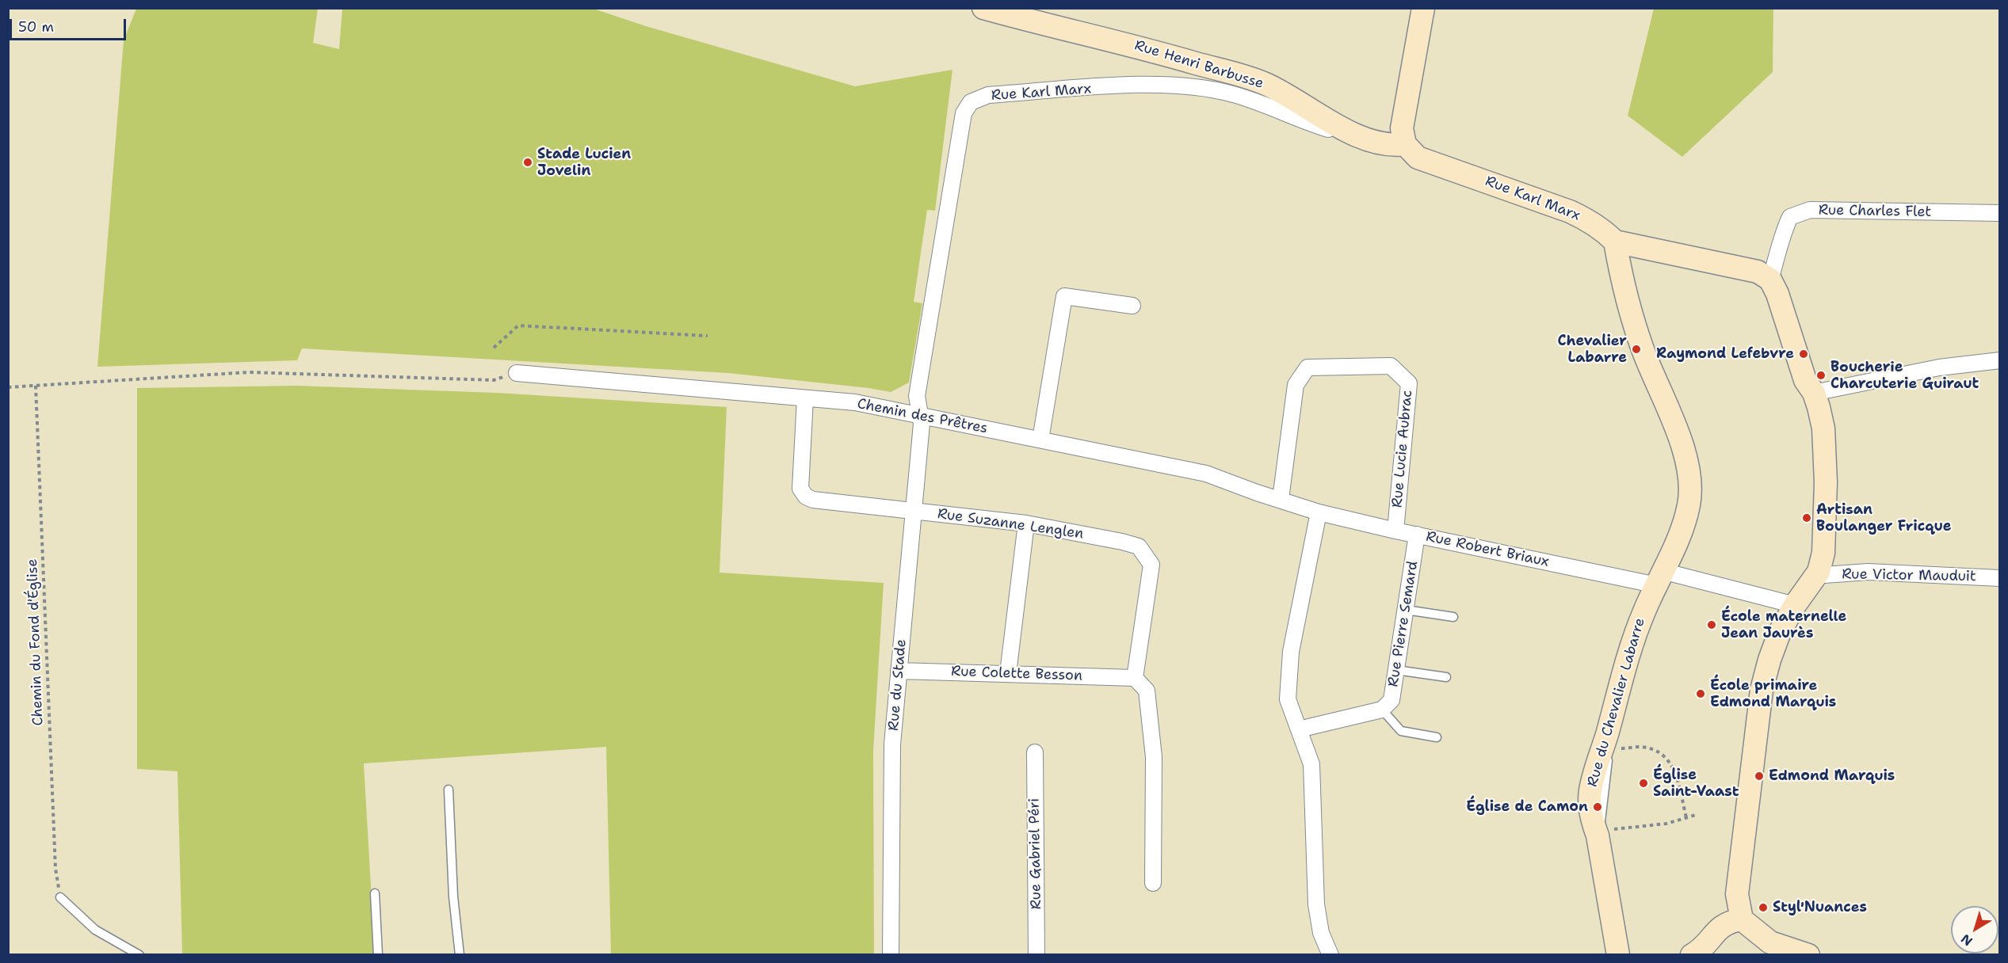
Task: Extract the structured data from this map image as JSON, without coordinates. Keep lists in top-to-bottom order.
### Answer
{
  "streets": {
    "street": [
      "Rue Henri Barbusse",
      "Rue Karl Marx",
      "Rue Charles Flet",
      "Chemin des Prêtres",
      "Rue Lucie Aubrac",
      "Rue Suzanne Lenglen",
      "Rue Robert Briaux",
      "Rue Victor Mauduit",
      "Rue Pierre Semard",
      "Rue Colette Besson",
      "Rue du Stade",
      "Rue du Chevalier Labarre",
      "Rue Gabriel Péri"
    ],
    "path": ["Chemin du Fond d'Église"]
  },
  "crossings": [
    ["Rue Henri Barbusse", "Rue Karl Marx"],
    ["Rue Karl Marx", "Rue Charles Flet"],
    ["Rue Karl Marx", "Chemin des Prêtres"],
    ["Rue Karl Marx", "Rue du Stade"],
    ["Rue Karl Marx", "Rue du Chevalier Labarre"],
    ["Chemin des Prêtres", "Rue Lucie Aubrac"],
    ["Chemin des Prêtres", "Rue Suzanne Lenglen"],
    ["Chemin des Prêtres", "Rue Robert Briaux"],
    ["Chemin des Prêtres", "Rue du Stade"],
    ["Rue Lucie Aubrac", "Rue Robert Briaux"],
    ["Rue Suzanne Lenglen", "Rue Colette Besson"],
    ["Rue Suzanne Lenglen", "Rue du Stade"],
    ["Rue Robert Briaux", "Rue Pierre Semard"],
    ["Rue Robert Briaux", "Rue du Chevalier Labarre"],
    ["Rue Colette Besson", "Rue du Stade"]
  ],
  "places": [
    "Stade Lucien Jovelin",
    "Chevalier Labarre",
    "Raymond Lefebvre",
    "Boucherie Charcuterie Guiraut",
    "Artisan Boulanger Fricque",
    "École maternelle Jean Jaurès",
    "École primaire Edmond Marquis",
    "Edmond Marquis",
    "Église Saint-Vaast",
    "Église de Camon",
    "Styl'Nuances"
  ],
  "scale_bar": "50 m",
  "north": "bottom left"
}
